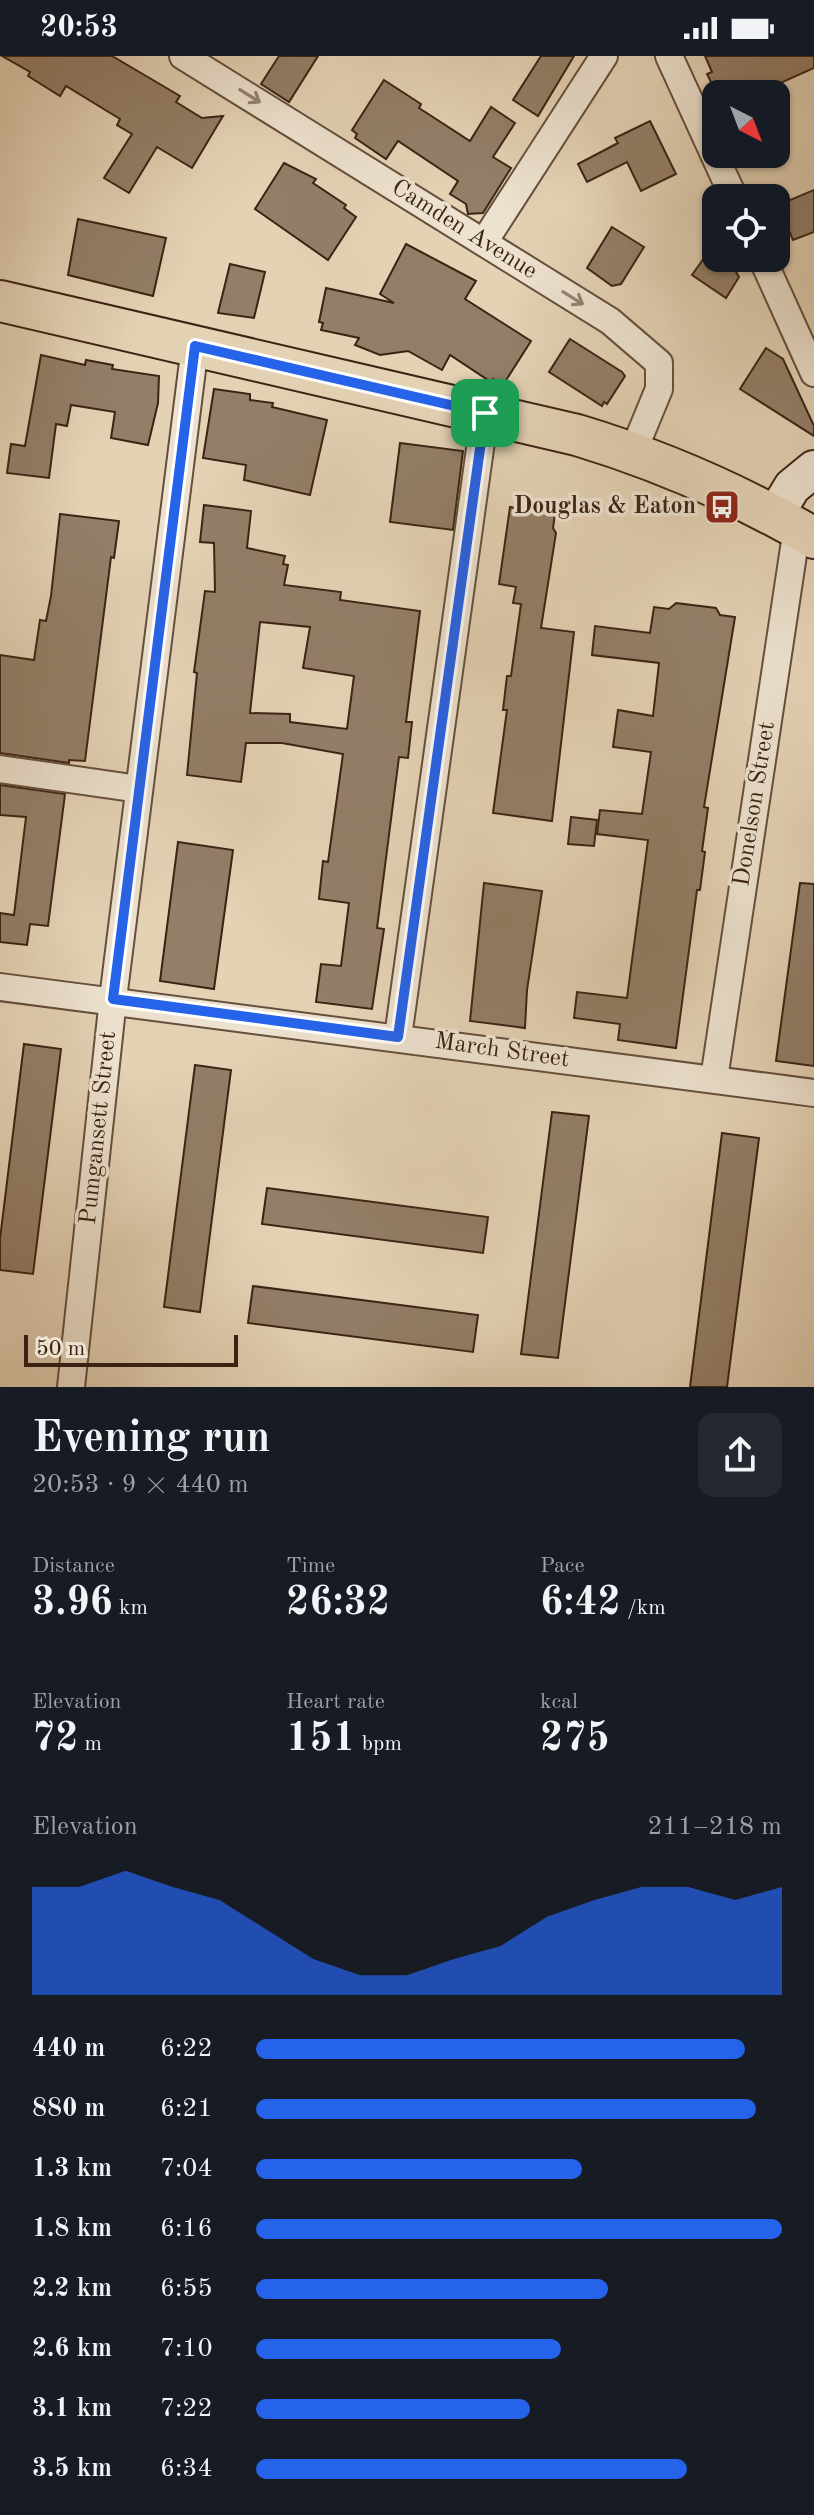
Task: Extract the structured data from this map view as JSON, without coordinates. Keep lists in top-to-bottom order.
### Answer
{
  "streets": {
    "street": [
      "Camden Avenue",
      "Donelson Street",
      "March Street",
      "Pumgansett Street"
    ]
  },
  "crossings": [
    ["Donelson Street", "March Street"],
    ["March Street", "Pumgansett Street"]
  ],
  "places": {
    "bus stop": ["Douglas & Eaton"]
  },
  "scale_bar": "50 m",
  "north": "bottom right",
  "page": {
    "status": "20:53",
    "scale": "50 m",
    "heading": ["Evening run", "20:53 · 9 × 440 m"],
    "stats": [
      ["Distance", "3.96 km"],
      ["Time", "26:32"],
      ["Pace", "6:42 /km"],
      ["Elevation", "72 m"],
      ["Heart rate", "151 bpm"],
      ["kcal", "275"]
    ],
    "chart": ["Elevation", "211–218 m"],
    "list": [
      {
        "name": "440 m",
        "note": "6:22"
      },
      {
        "name": "880 m",
        "note": "6:21"
      },
      {
        "name": "1.3 km",
        "note": "7:04"
      },
      {
        "name": "1.8 km",
        "note": "6:16"
      },
      {
        "name": "2.2 km",
        "note": "6:55"
      },
      {
        "name": "2.6 km",
        "note": "7:10"
      },
      {
        "name": "3.1 km",
        "note": "7:22"
      },
      {
        "name": "3.5 km",
        "note": "6:34"
      }
    ]
  }
}
